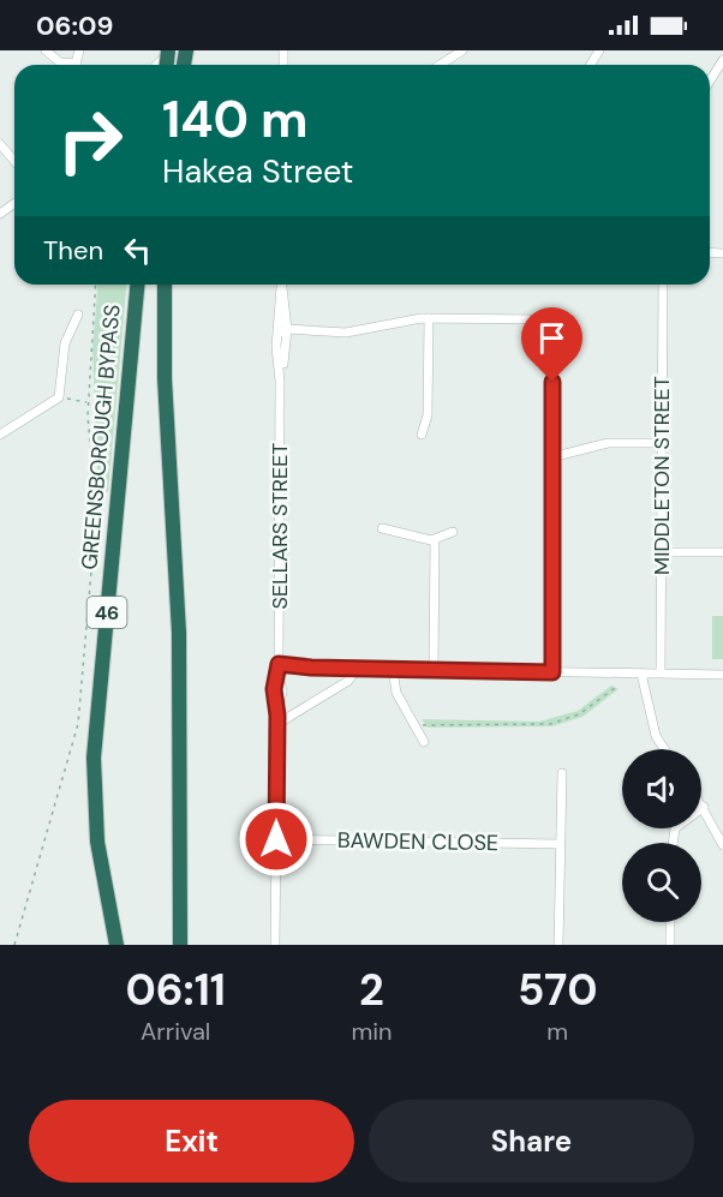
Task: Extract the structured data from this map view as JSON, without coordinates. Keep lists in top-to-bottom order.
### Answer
{
  "streets": {
    "highway": ["GREENSBOROUGH BYPASS", "46"],
    "street": ["MIDDLETON STREET", "SELLARS STREET", "BAWDEN CLOSE"]
  },
  "crossings": [
    ["SELLARS STREET", "BAWDEN CLOSE"]
  ],
  "page": {
    "status": "06:09",
    "turn": ["140 m", "Hakea Street"],
    "then": "Then",
    "eta": [
      "06:11",
      "Arrival",
      "2",
      "min",
      "570",
      "m"
    ],
    "buttons": ["Exit", "Share"]
  }
}
